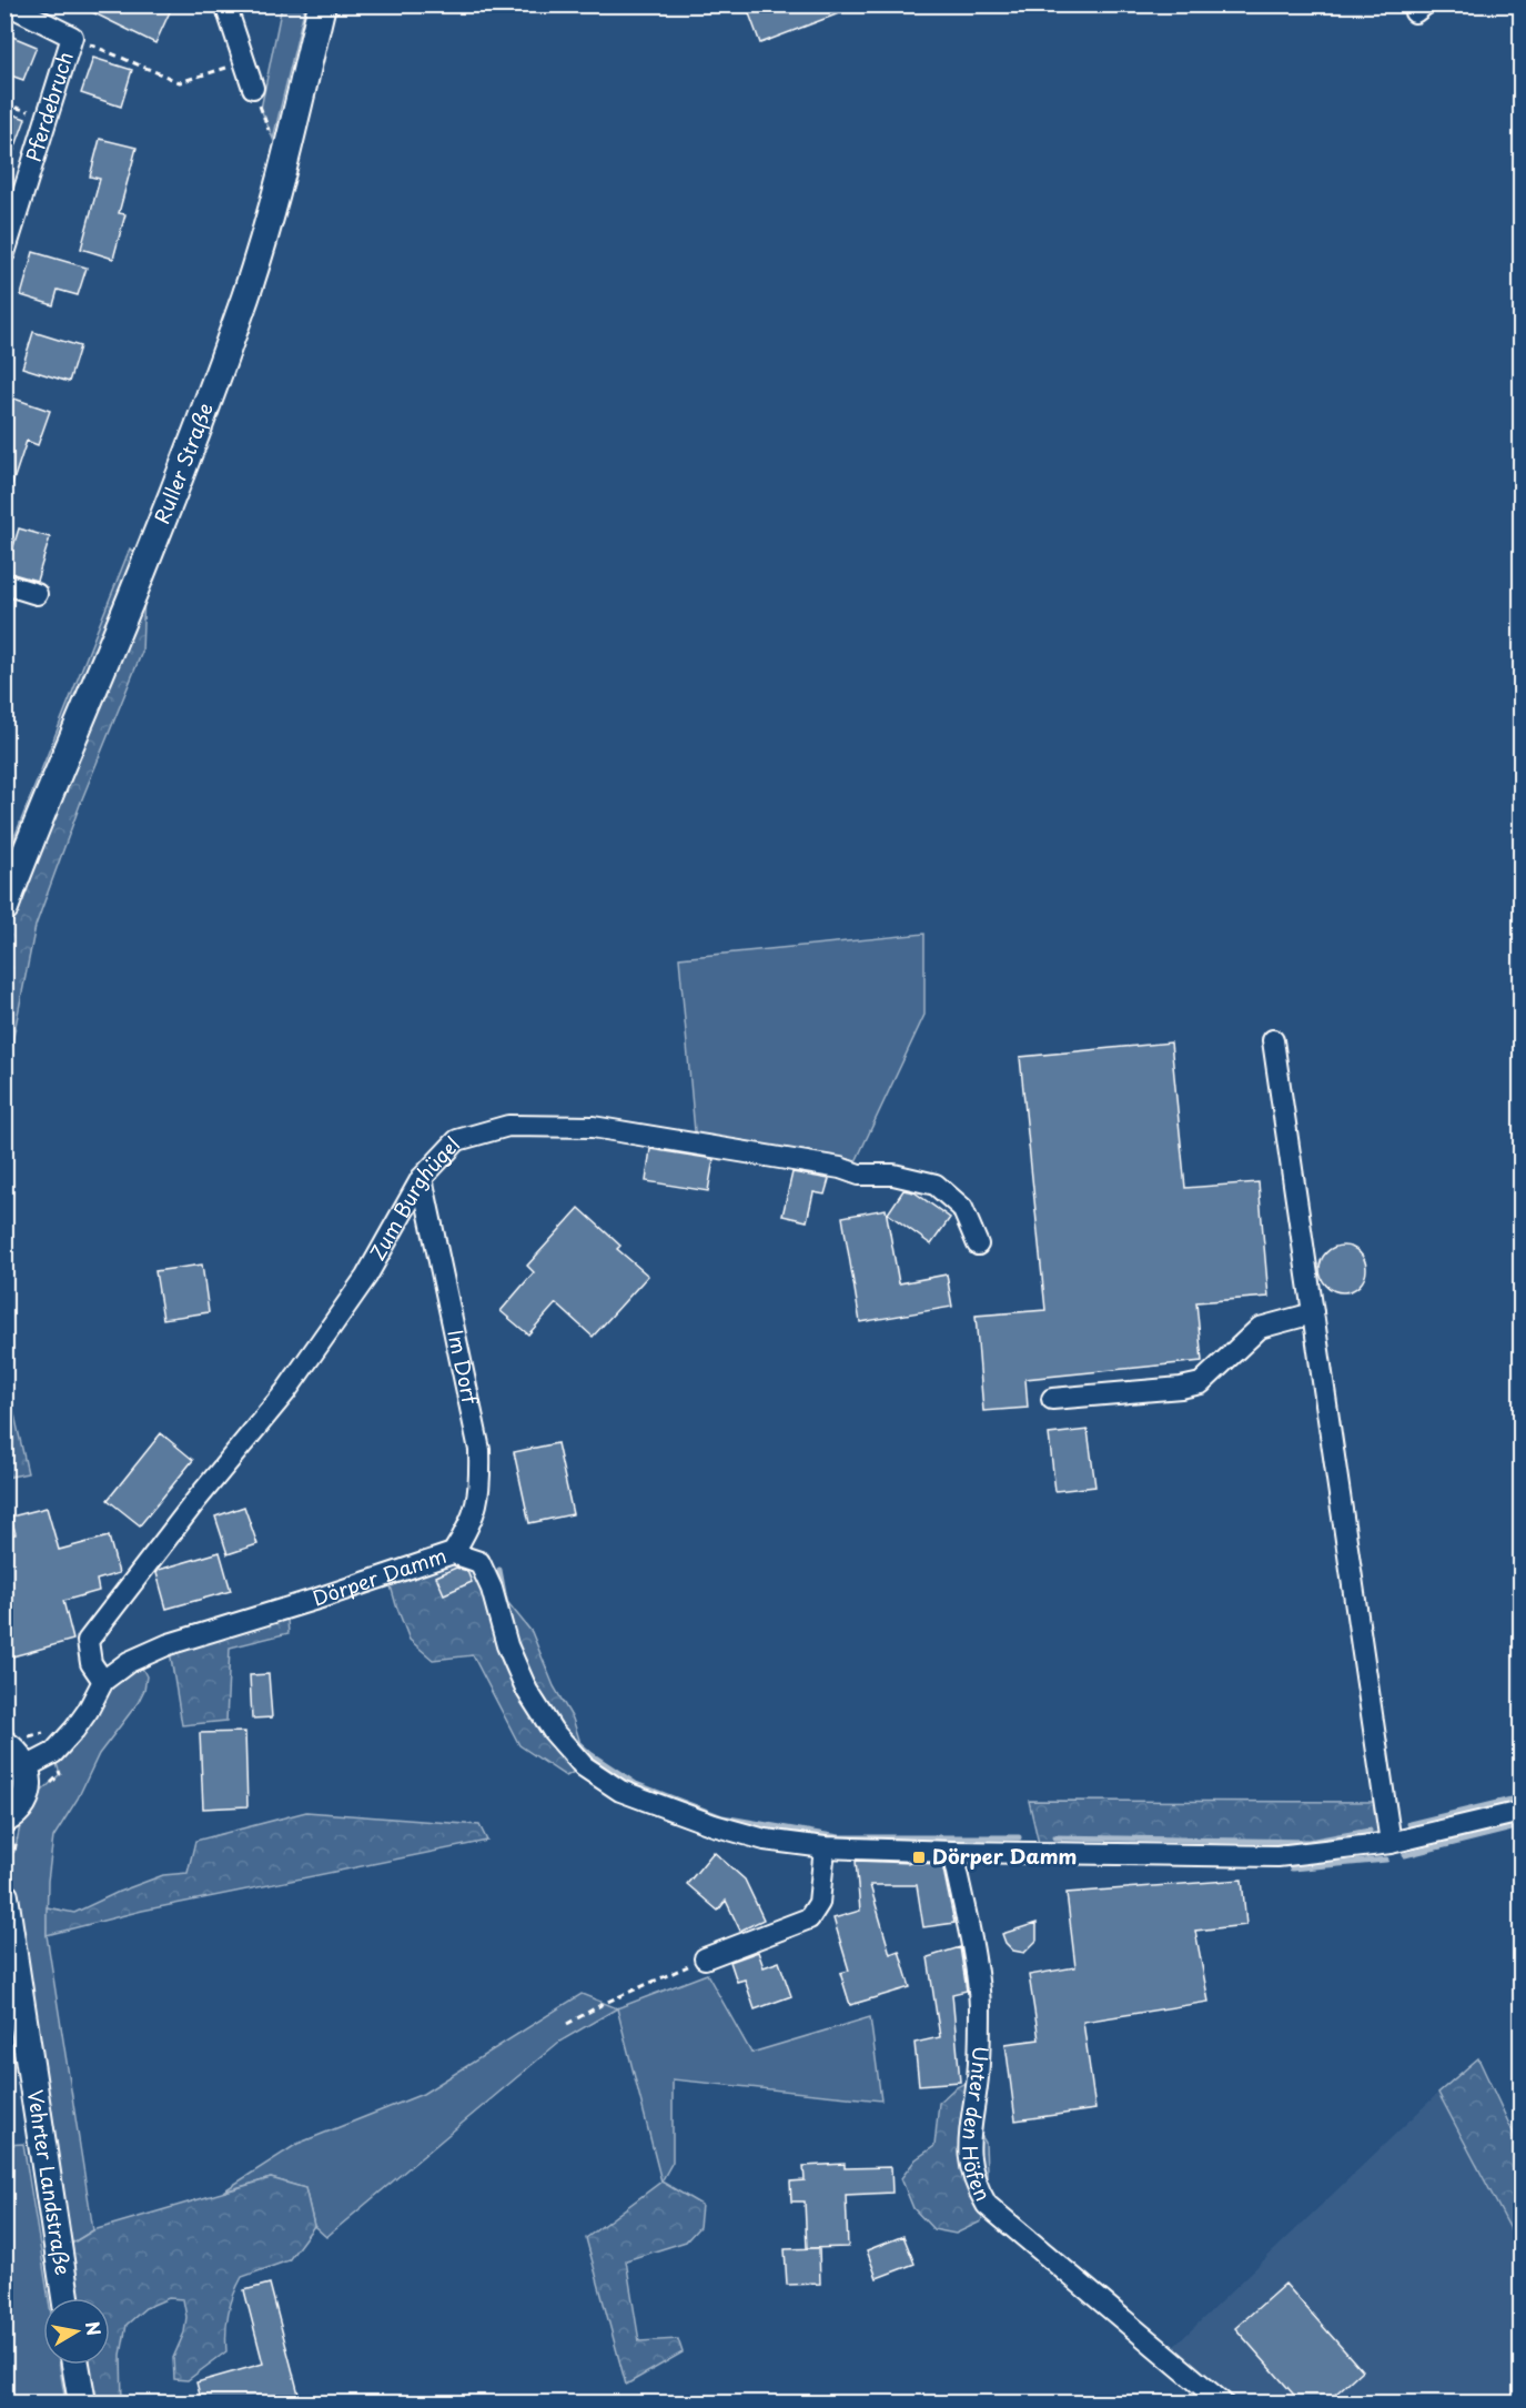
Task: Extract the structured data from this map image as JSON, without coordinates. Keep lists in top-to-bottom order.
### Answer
{
  "streets": {
    "main road": ["Ruller Straße", "Vehrter Landstraße"],
    "street": [
      "Pferdebruch",
      "Zum Burghügel",
      "Im Dorf",
      "Dörper Damm",
      "Unter den Höfen"
    ]
  },
  "crossings": [
    ["Zum Burghügel", "Im Dorf"],
    ["Zum Burghügel", "Dörper Damm"],
    ["Im Dorf", "Dörper Damm"],
    ["Dörper Damm", "Unter den Höfen"]
  ],
  "places": {
    "transit": ["Dörper Damm"]
  },
  "north": "right"
}
